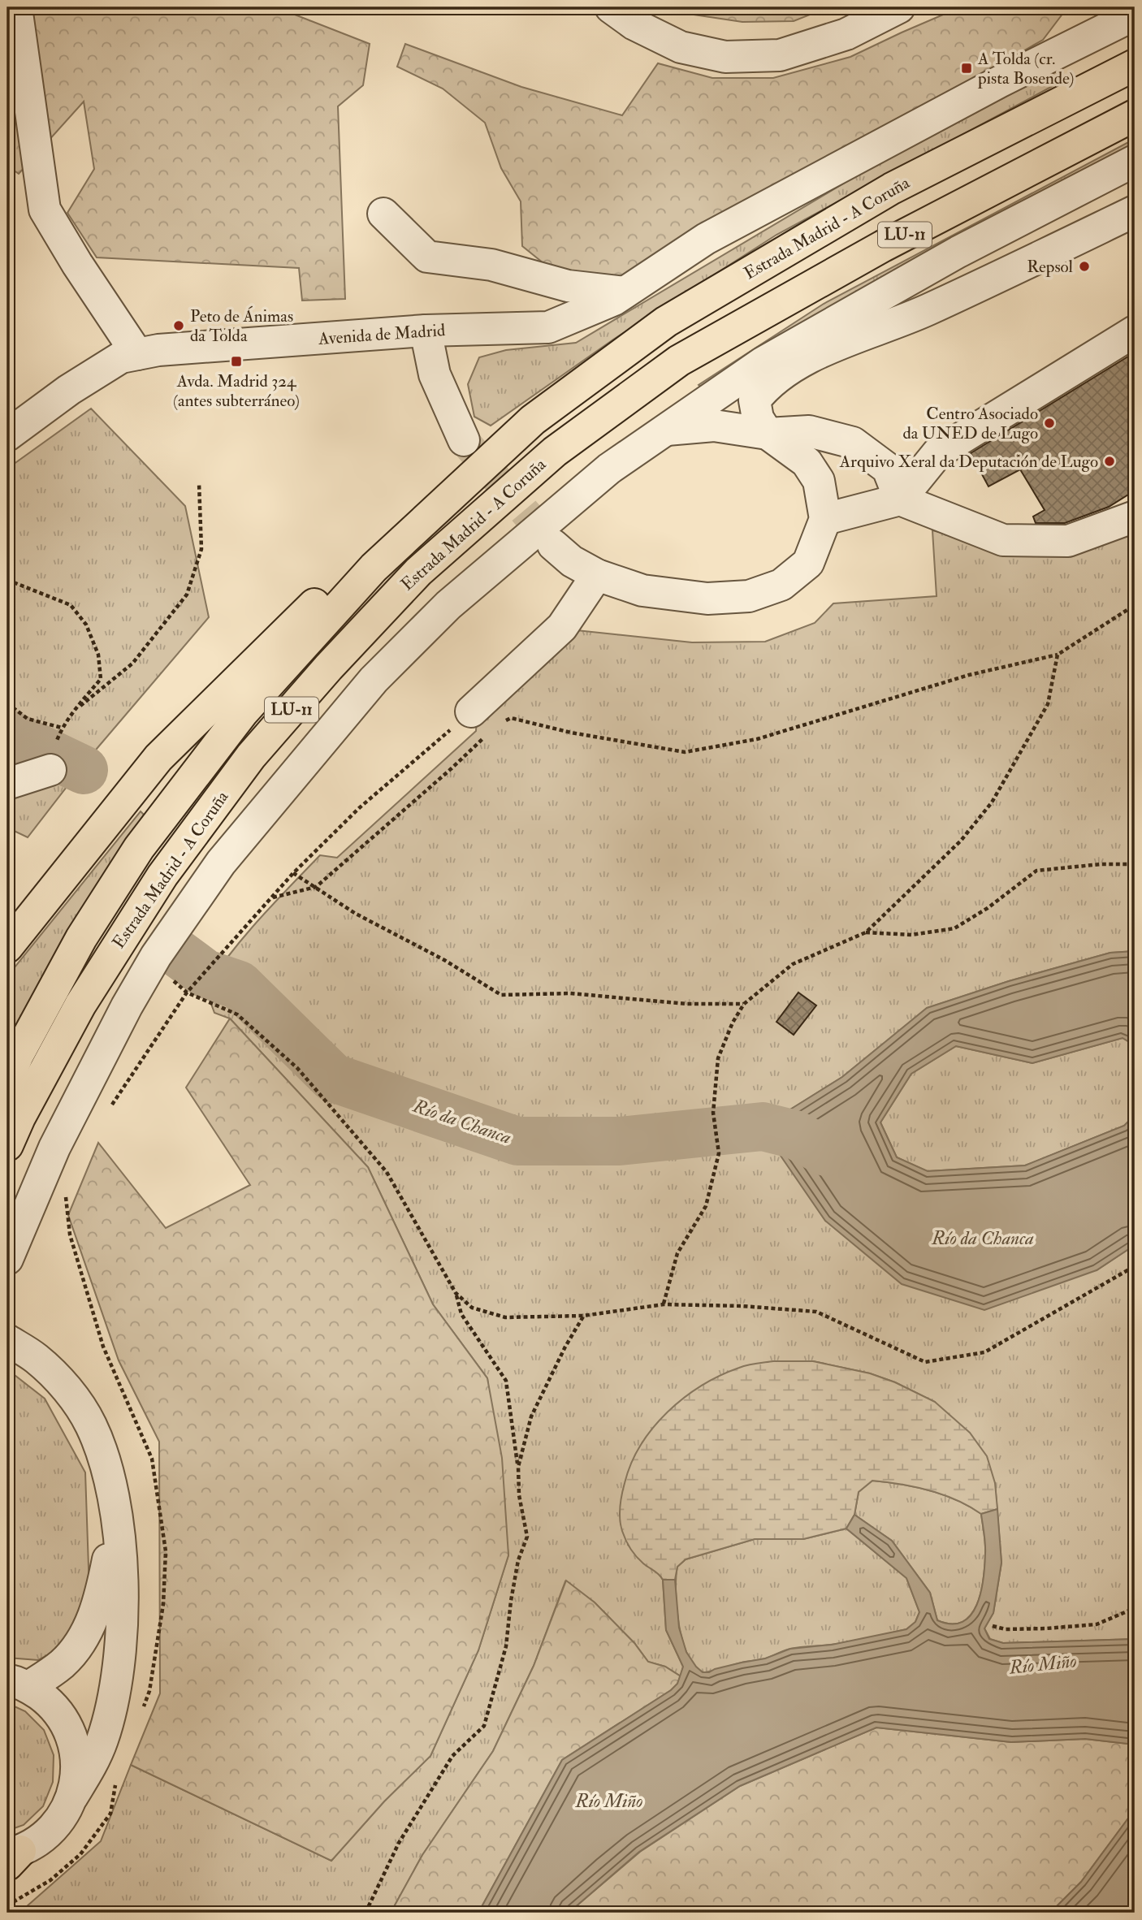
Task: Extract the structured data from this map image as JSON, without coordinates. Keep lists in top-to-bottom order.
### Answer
{
  "streets": {
    "highway": ["Estrada Madrid - A Coruña", "LU-11"],
    "street": ["Avenida de Madrid"]
  },
  "water": ["Río da Chanca", "Río Miño"],
  "places": {
    "transit": ["A Tolda (cr. pista Bosende)", "Avda. Madrid 324 (antes subterráneo)"],
    "other": [
      "Repsol",
      "Peto de Ánimas da Tolda",
      "Centro Asociado da UNED de Lugo",
      "Arquivo Xeral da Deputación de Lugo"
    ]
  }
}
